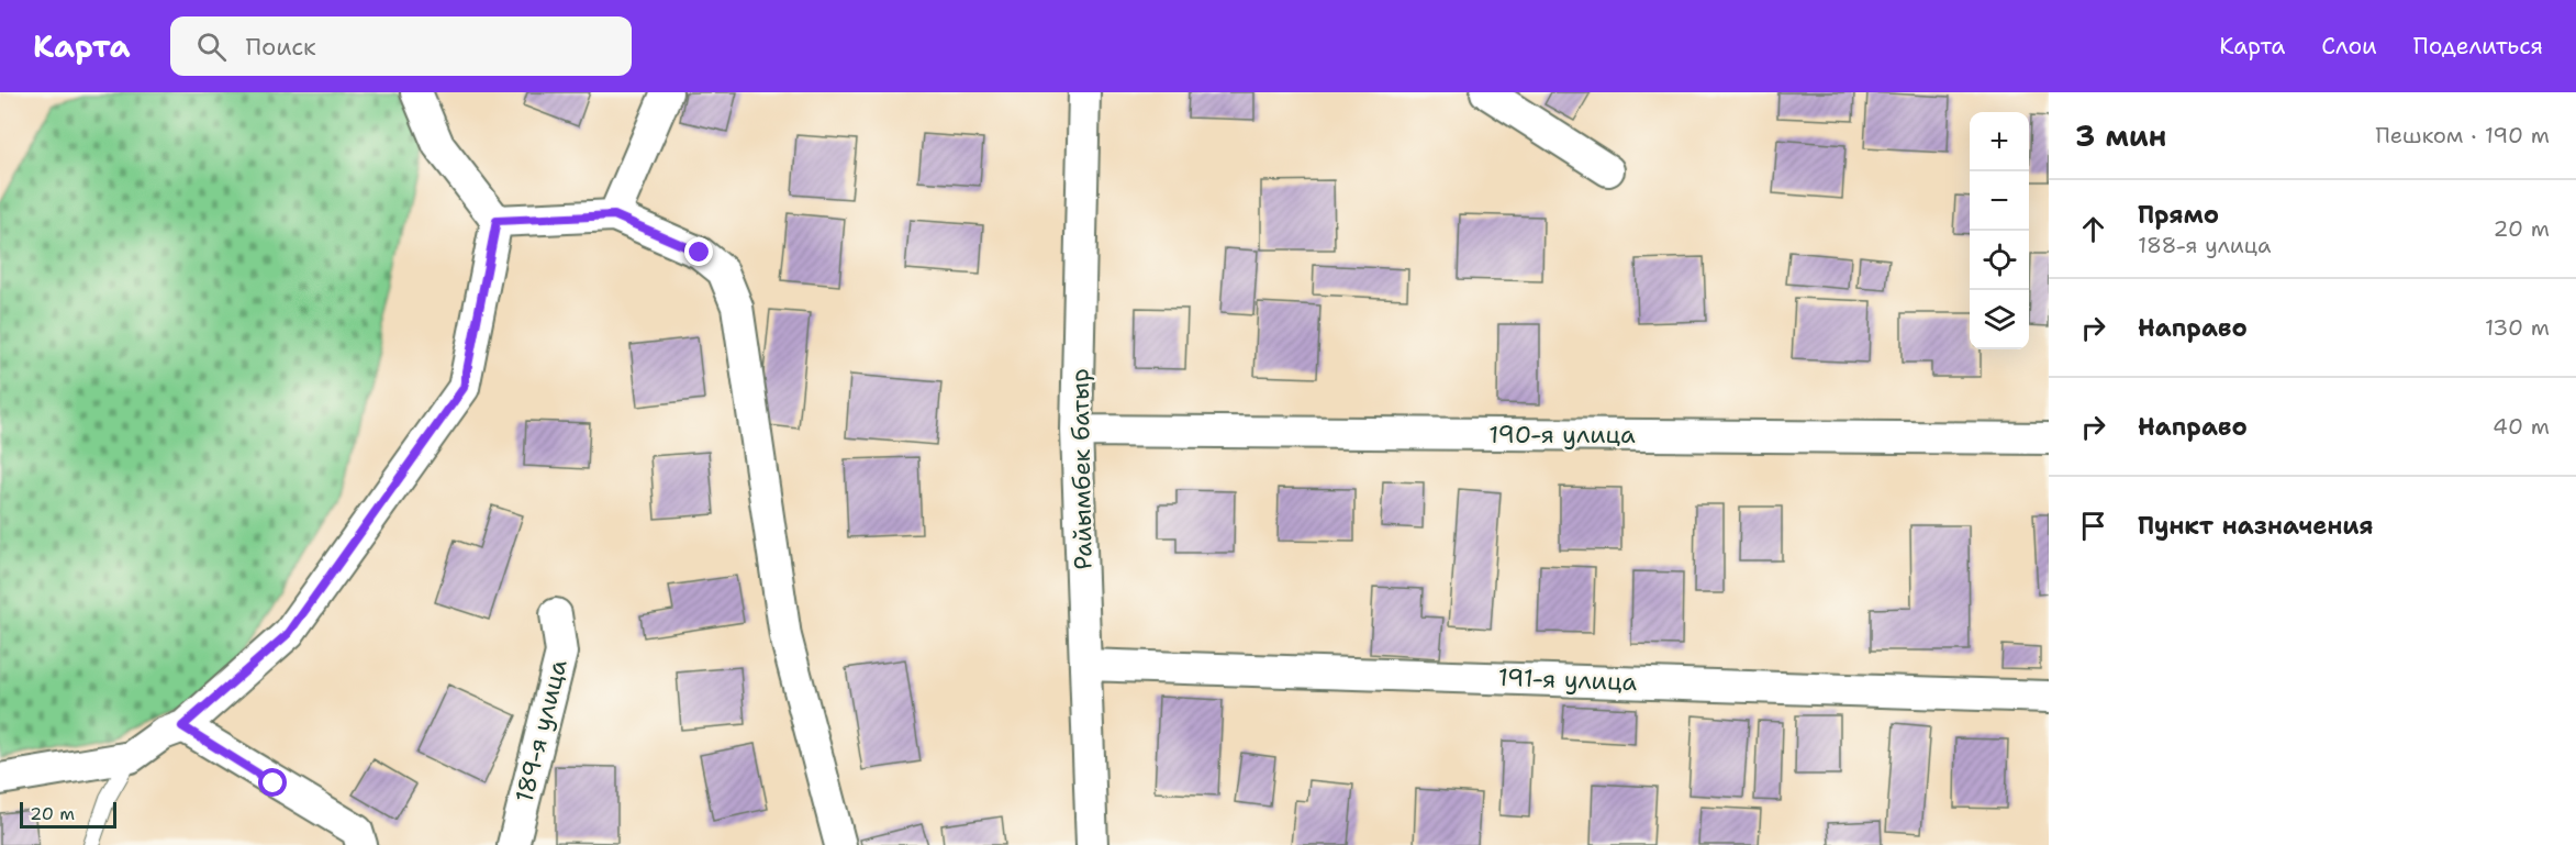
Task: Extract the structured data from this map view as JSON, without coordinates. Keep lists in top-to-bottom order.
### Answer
{
  "streets": {
    "street": [
      "190-я улица",
      "Райымбек батыр",
      "191-я улица",
      "189-я улица"
    ]
  },
  "crossings": [
    ["190-я улица", "Райымбек батыр"],
    ["Райымбек батыр", "191-я улица"]
  ],
  "scale_bar": "20 m",
  "page": {
    "header": "Карта",
    "search": "Поиск",
    "nav": ["Карта", "Слои", "Поделиться"],
    "heading": ["3 мин", "Пешком · 190 m"],
    "map_buttons": ["+", "−"],
    "list": [
      ["Прямо", "188-я улица", "20 m"],
      ["Направо", "130 m"],
      ["Направо", "40 m"],
      "Пункт назначения"
    ],
    "scale": "20 m"
  }
}
